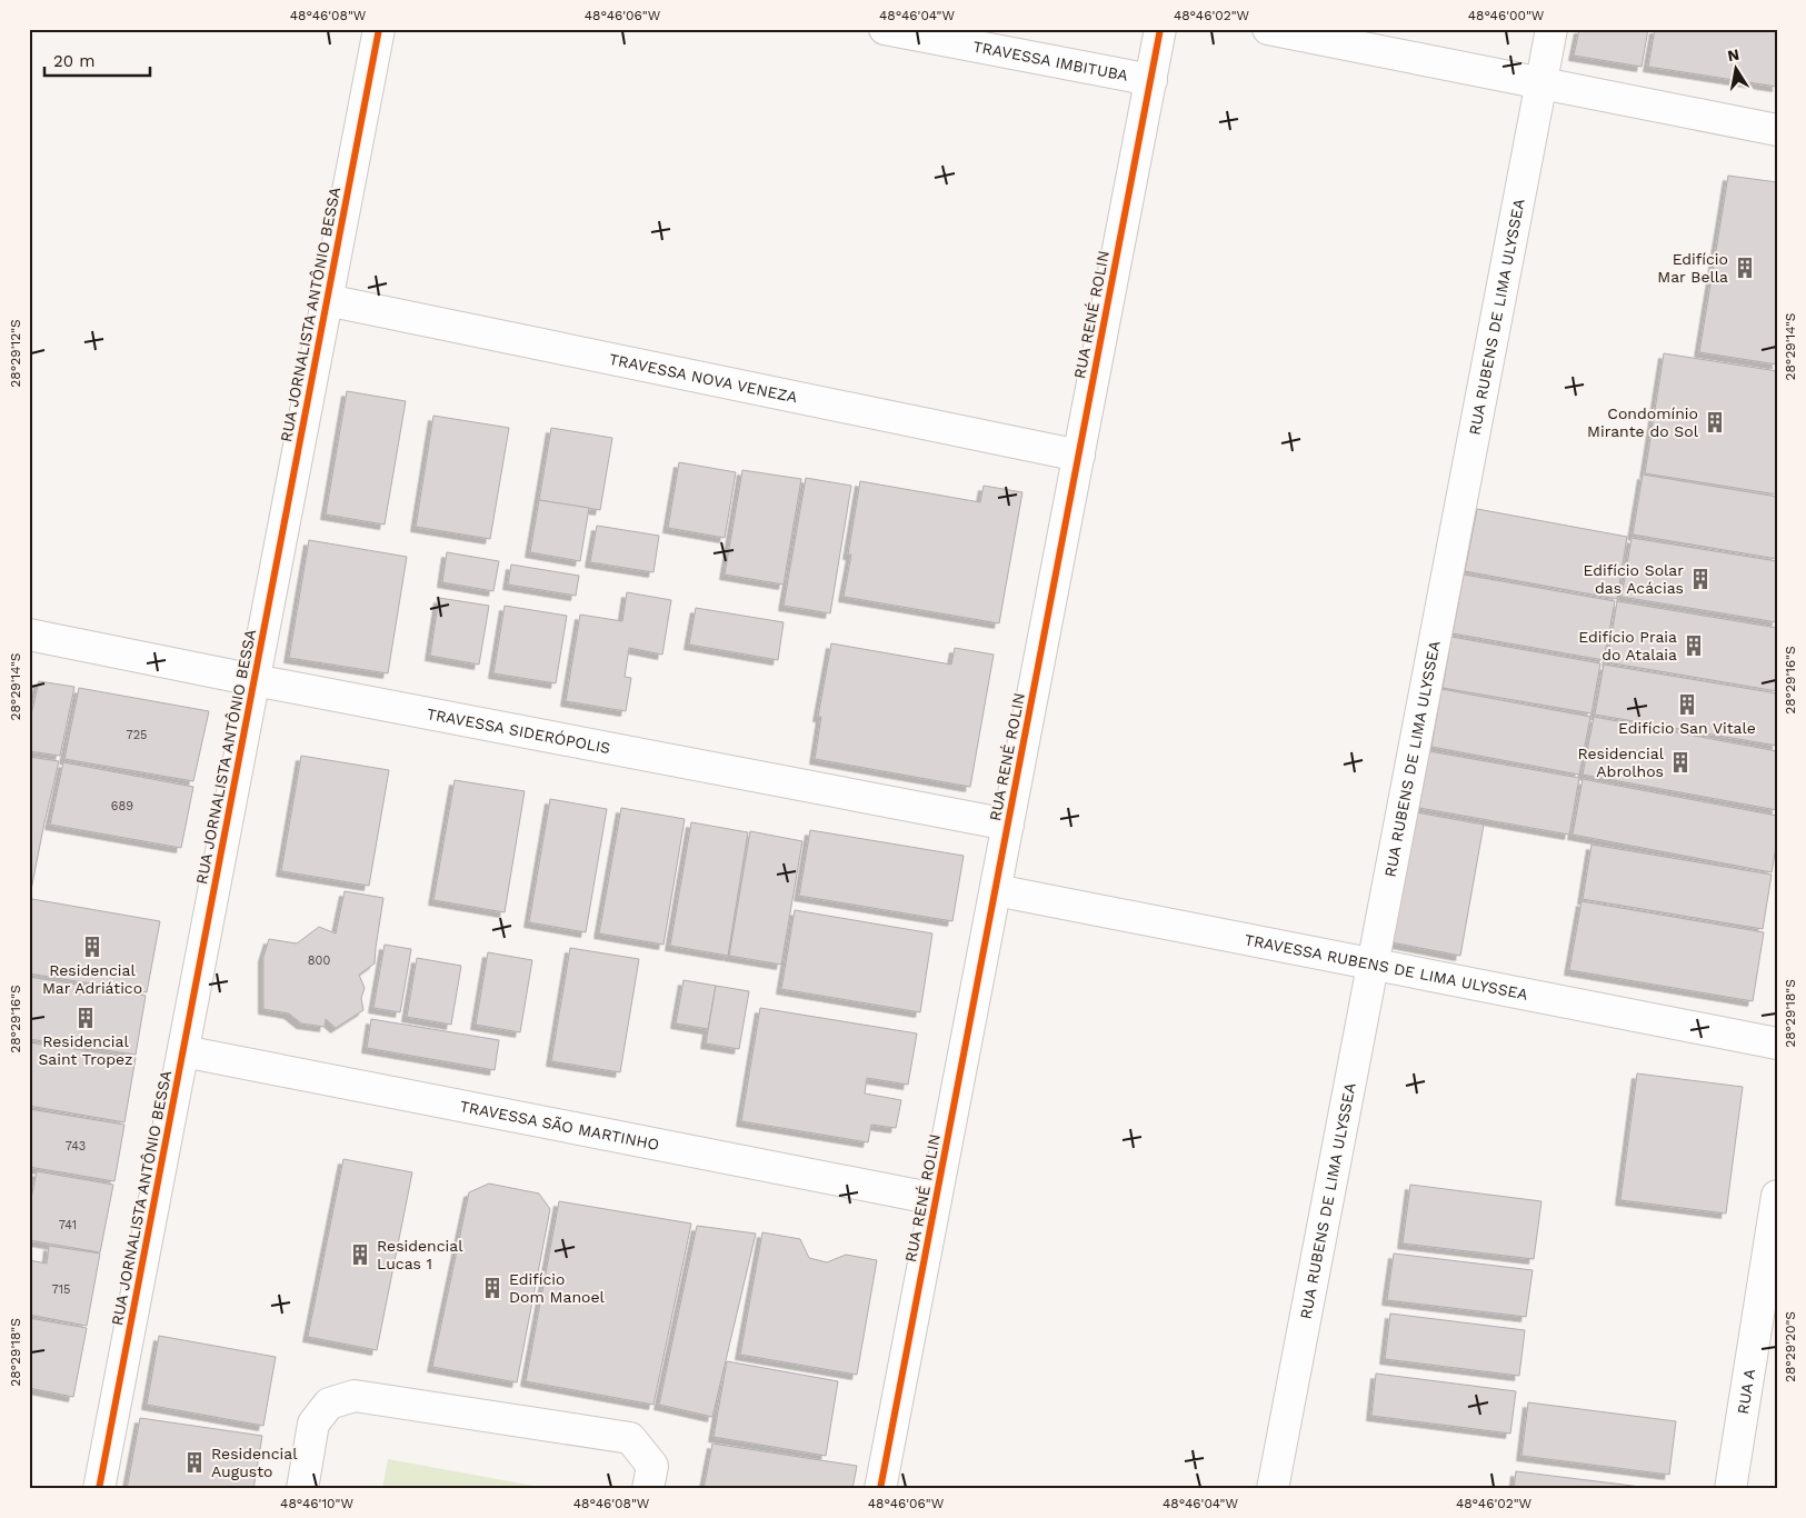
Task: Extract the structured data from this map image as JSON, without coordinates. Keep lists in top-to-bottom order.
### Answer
{
  "streets": {
    "street": [
      "TRAVESSA IMBITUBA",
      "RUA JORNALISTA ANTÔNIO BESSA",
      "RUA RENÉ ROLIN",
      "RUA RUBENS DE LIMA ULYSSEA",
      "TRAVESSA NOVA VENEZA",
      "TRAVESSA SIDERÓPOLIS",
      "TRAVESSA RUBENS DE LIMA ULYSSEA",
      "TRAVESSA SÃO MARTINHO",
      "RUA A"
    ]
  },
  "crossings": [
    ["TRAVESSA IMBITUBA", "RUA RENÉ ROLIN"],
    ["RUA JORNALISTA ANTÔNIO BESSA", "TRAVESSA NOVA VENEZA"],
    ["RUA JORNALISTA ANTÔNIO BESSA", "TRAVESSA SIDERÓPOLIS"],
    ["RUA JORNALISTA ANTÔNIO BESSA", "TRAVESSA SÃO MARTINHO"],
    ["RUA RENÉ ROLIN", "TRAVESSA NOVA VENEZA"],
    ["RUA RENÉ ROLIN", "TRAVESSA SIDERÓPOLIS"],
    ["RUA RENÉ ROLIN", "TRAVESSA RUBENS DE LIMA ULYSSEA"],
    ["RUA RENÉ ROLIN", "TRAVESSA SÃO MARTINHO"],
    ["RUA RUBENS DE LIMA ULYSSEA", "TRAVESSA RUBENS DE LIMA ULYSSEA"]
  ],
  "places": {
    "building": [
      "Edifício Mar Bella",
      "Condomínio Mirante do Sol",
      "Edifício Solar das Acácias",
      "Edifício Praia do Atalaia",
      "Edifício San Vitale",
      "Residencial Abrolhos",
      "Residencial Mar Adriático",
      "Residencial Saint Tropez",
      "Residencial Lucas 1",
      "Edifício Dom Manoel",
      "Residencial Augusto"
    ]
  },
  "house_numbers": [
    "725",
    "689",
    "800",
    "743",
    "741",
    "715"
  ],
  "scale_bar": "20 m",
  "north": "top",
  "coordinates": [
    "48°46'08\"W",
    "48°46'06\"W",
    "48°46'04\"W",
    "48°46'02\"W",
    "48°46'00\"W",
    "28°29'14\"S",
    "28°29'12\"S",
    "28°29'16\"S",
    "28°29'18\"S",
    "28°29'20\"S",
    "48°46'10\"W"
  ]
}
